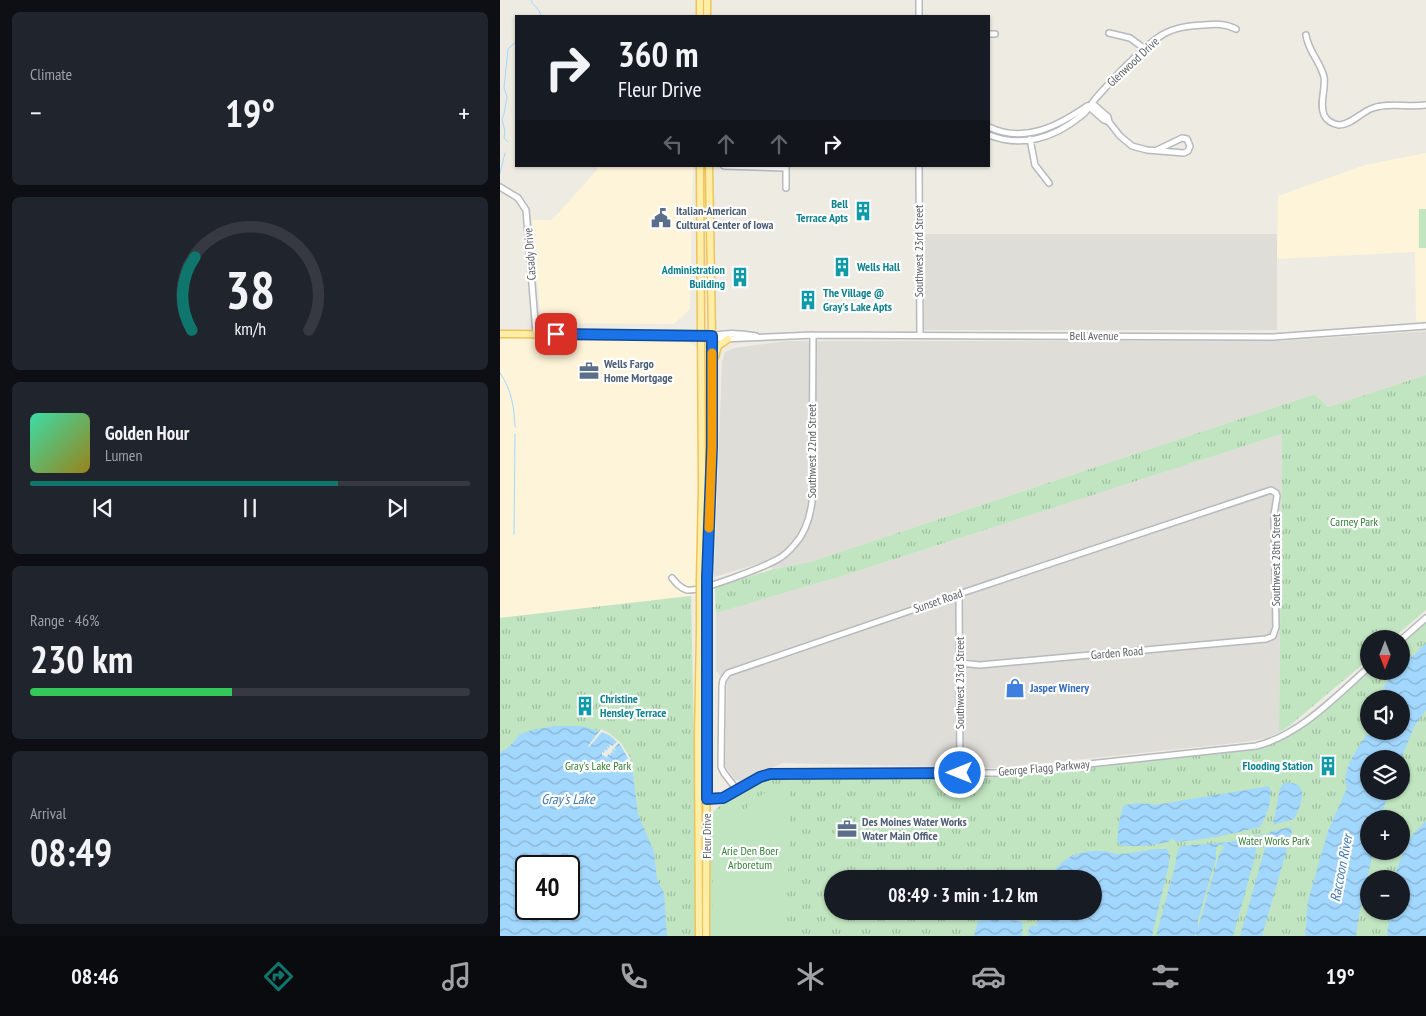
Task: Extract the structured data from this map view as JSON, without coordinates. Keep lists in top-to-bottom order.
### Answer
{
  "streets": {
    "main road": ["Bell Avenue", "Fleur Drive"],
    "street": [
      "Glenwood Drive",
      "Southwest 23rd Street",
      "Casady Drive",
      "Southwest 22nd Street",
      "Southwest 28th Street",
      "Sunset Road",
      "Garden Road",
      "George Flagg Parkway"
    ]
  },
  "crossings": [
    ["Southwest 23rd Street", "Bell Avenue"],
    ["Southwest 23rd Street", "Sunset Road"],
    ["Southwest 23rd Street", "Garden Road"],
    ["Southwest 23rd Street", "George Flagg Parkway"],
    ["Casady Drive", "Bell Avenue"],
    ["Bell Avenue", "Southwest 22nd Street"],
    ["Bell Avenue", "Fleur Drive"],
    ["Southwest 28th Street", "Sunset Road"],
    ["Southwest 28th Street", "Garden Road"],
    ["Sunset Road", "George Flagg Parkway"],
    ["George Flagg Parkway", "Fleur Drive"]
  ],
  "water": ["Gray's Lake", "Raccoon River"],
  "parks": [
    "Carney Park",
    "Gray's Lake Park",
    "Water Works Park",
    "Arie Den Boer Arboretum"
  ],
  "places": {
    "building": [
      "Bell Terrace Apts",
      "Wells Hall",
      "Administration Building",
      "The Village @ Gray's Lake Apts",
      "Christine Hensley Terrace",
      "Flooding Station"
    ],
    "public building": ["Italian-American Cultural Center of Iowa"],
    "office": ["Wells Fargo Home Mortgage", "Des Moines Water Works Water Main Office"],
    "shop": ["Jasper Winery"]
  },
  "north": "bottom",
  "page": {
    "tile": [
      "Climate",
      ["Range · 46%", "230 km"],
      ["Arrival", "08:49"]
    ],
    "turn": ["360 m", "Fleur Drive"],
    "heat": ["−", "19°", "+"],
    "song": ["Golden Hour", "Lumen"],
    "map_buttons": ["+", "−"],
    "limit": "40",
    "trip": "08:49 · 3 min · 1.2 km",
    "tabs": ["08:46", "19°"],
    "gauge": ["38", "km/h"]
  }
}
